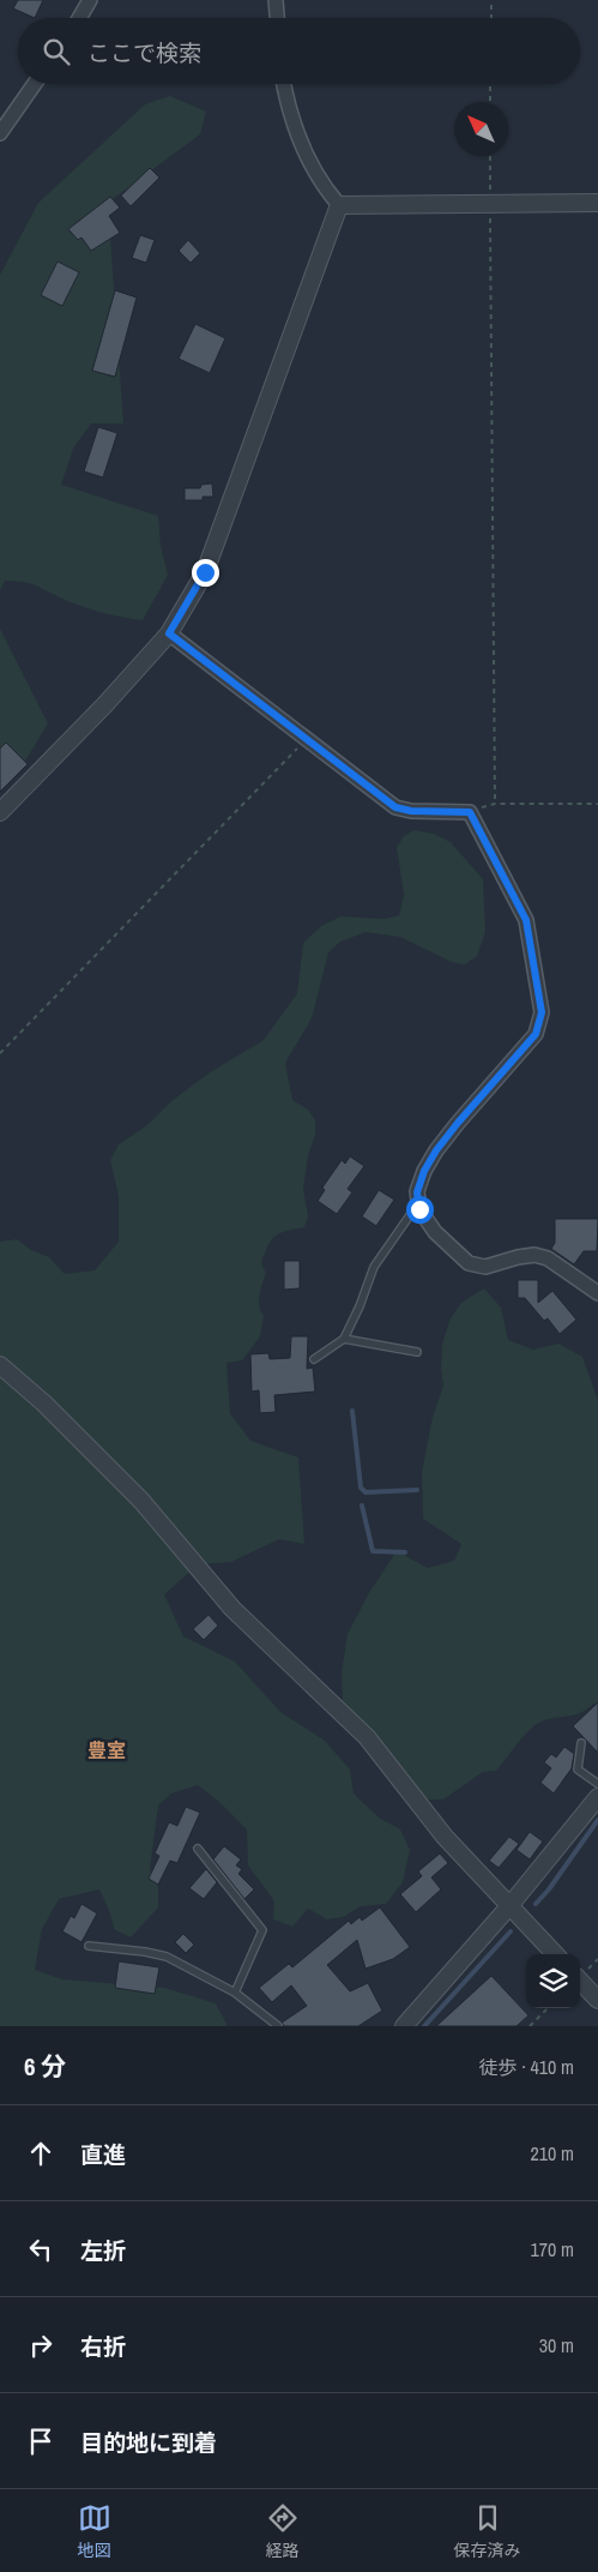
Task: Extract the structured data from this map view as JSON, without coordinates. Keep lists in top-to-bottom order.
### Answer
{
  "districts": ["豊室"],
  "north": "top left",
  "page": {
    "search": "ここで検索",
    "heading": ["6 分", "徒歩 · 410 m"],
    "list": [
      ["直進", "210 m"],
      ["左折", "170 m"],
      ["右折", "30 m"],
      "目的地に到着"
    ],
    "nav": ["地図", "経路", "保存済み"]
  }
}
